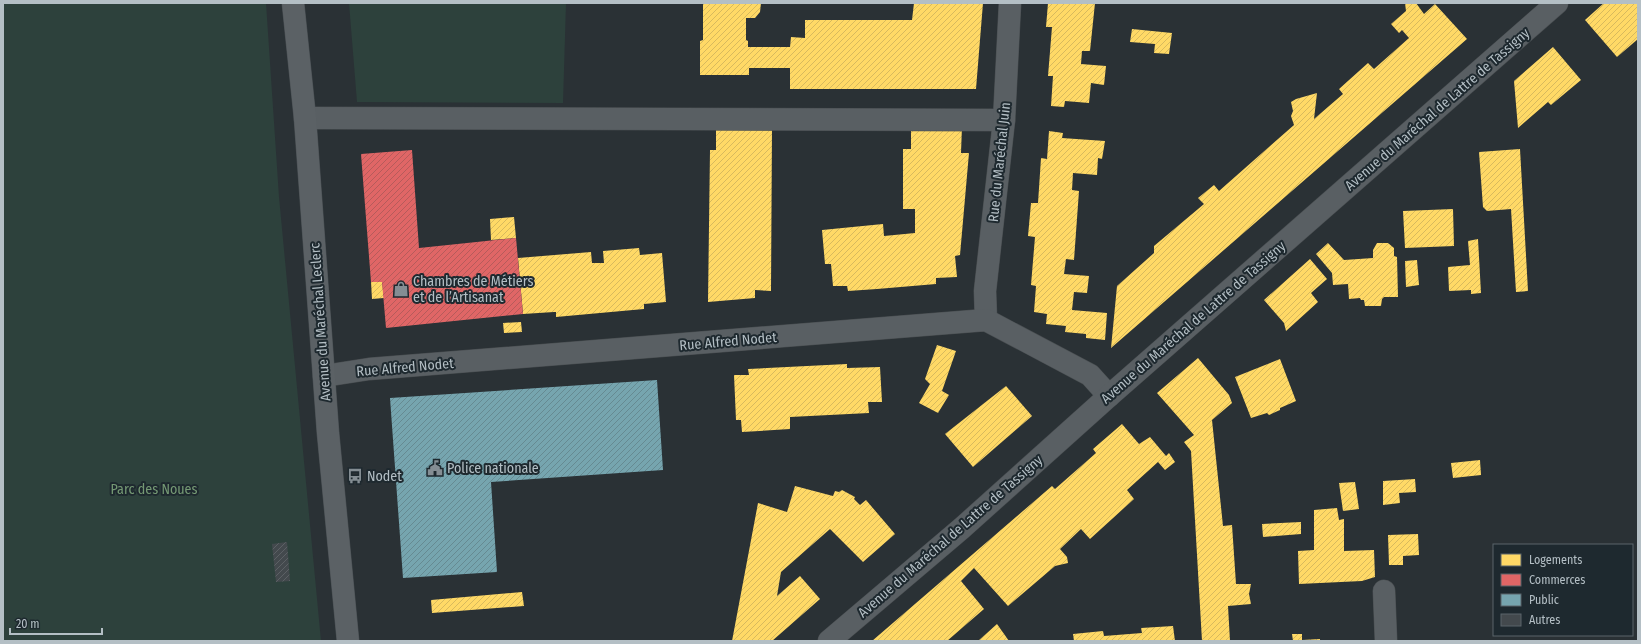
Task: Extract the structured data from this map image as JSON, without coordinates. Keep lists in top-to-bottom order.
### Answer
{
  "streets": {
    "main road": ["Avenue du Maréchal Leclerc"],
    "street": ["Avenue du Maréchal de Lattre de Tassigny", "Rue du Maréchal Juin", "Rue Alfred Nodet"]
  },
  "crossings": [
    ["Rue du Maréchal Juin", "Rue Alfred Nodet"],
    ["Avenue du Maréchal Leclerc", "Rue Alfred Nodet"]
  ],
  "parks": ["Parc des Noues"],
  "places": {
    "shop": ["Chambres de Métiers et de l’Artisanat"],
    "public building": ["Police nationale"],
    "bus stop": ["Nodet"]
  },
  "legend": [
    "Logements",
    "Commerces",
    "Public",
    "Autres"
  ],
  "scale_bar": "20 m"
}
